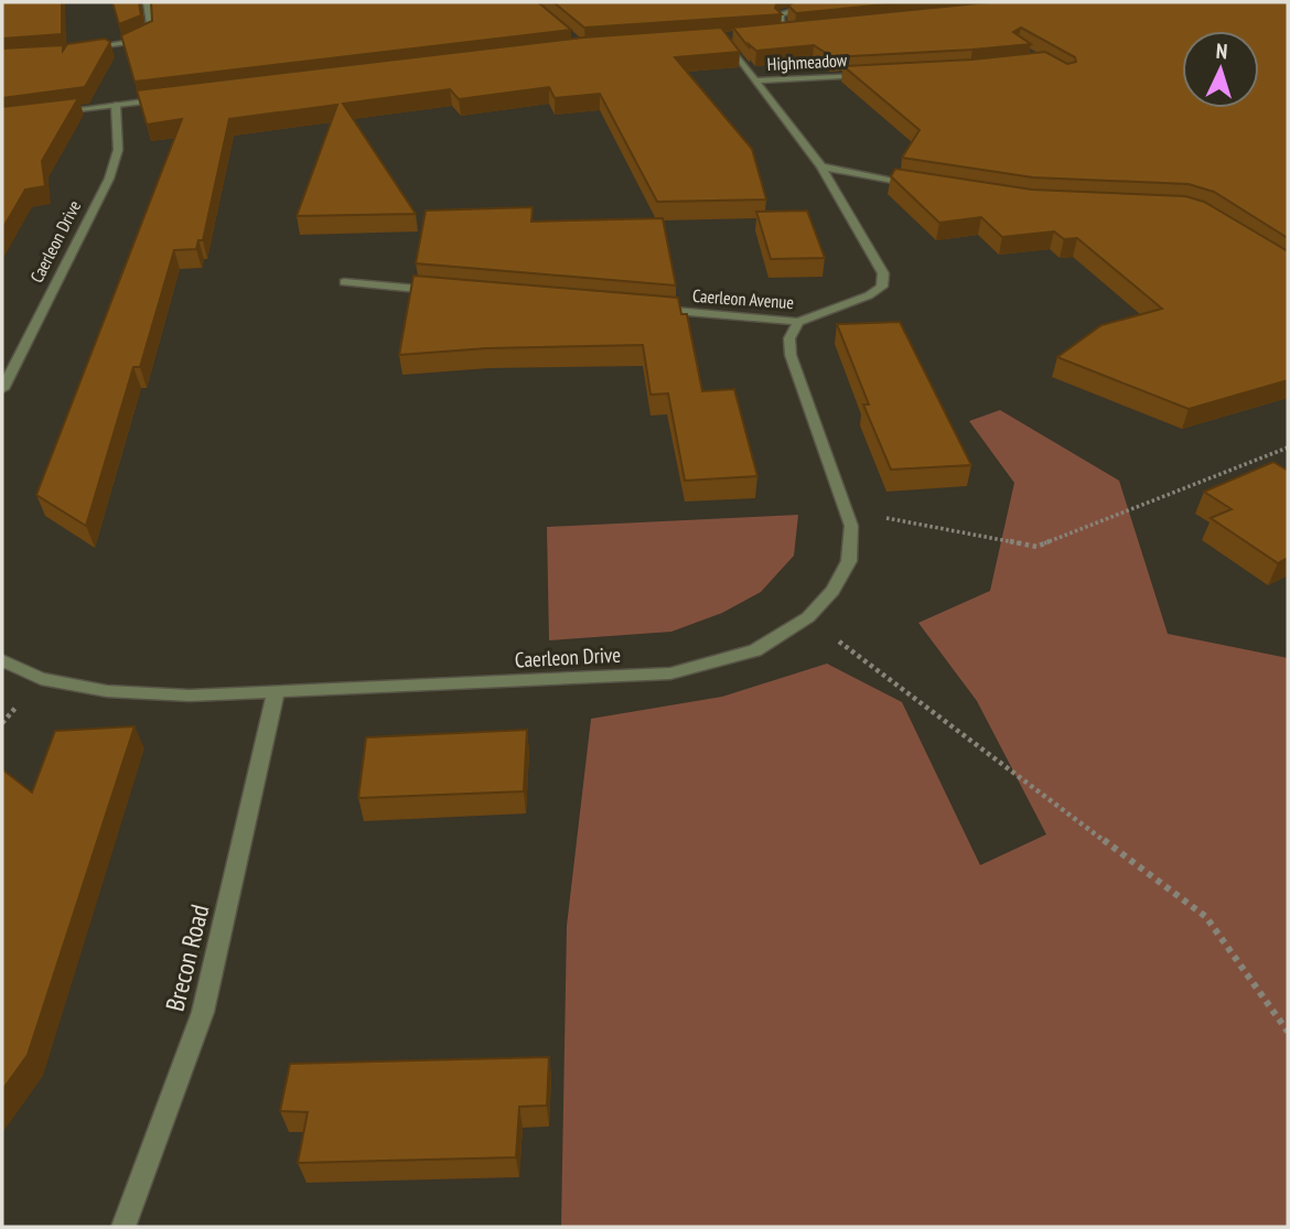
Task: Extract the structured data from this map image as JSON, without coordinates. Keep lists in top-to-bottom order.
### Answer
{
  "streets": {
    "street": [
      "Highmeadow",
      "Caerleon Drive",
      "Caerleon Avenue",
      "Brecon Road"
    ]
  },
  "crossings": [
    ["Highmeadow", "Caerleon Avenue"],
    ["Caerleon Drive", "Caerleon Avenue"],
    ["Caerleon Drive", "Brecon Road"]
  ],
  "north": "top"
}
